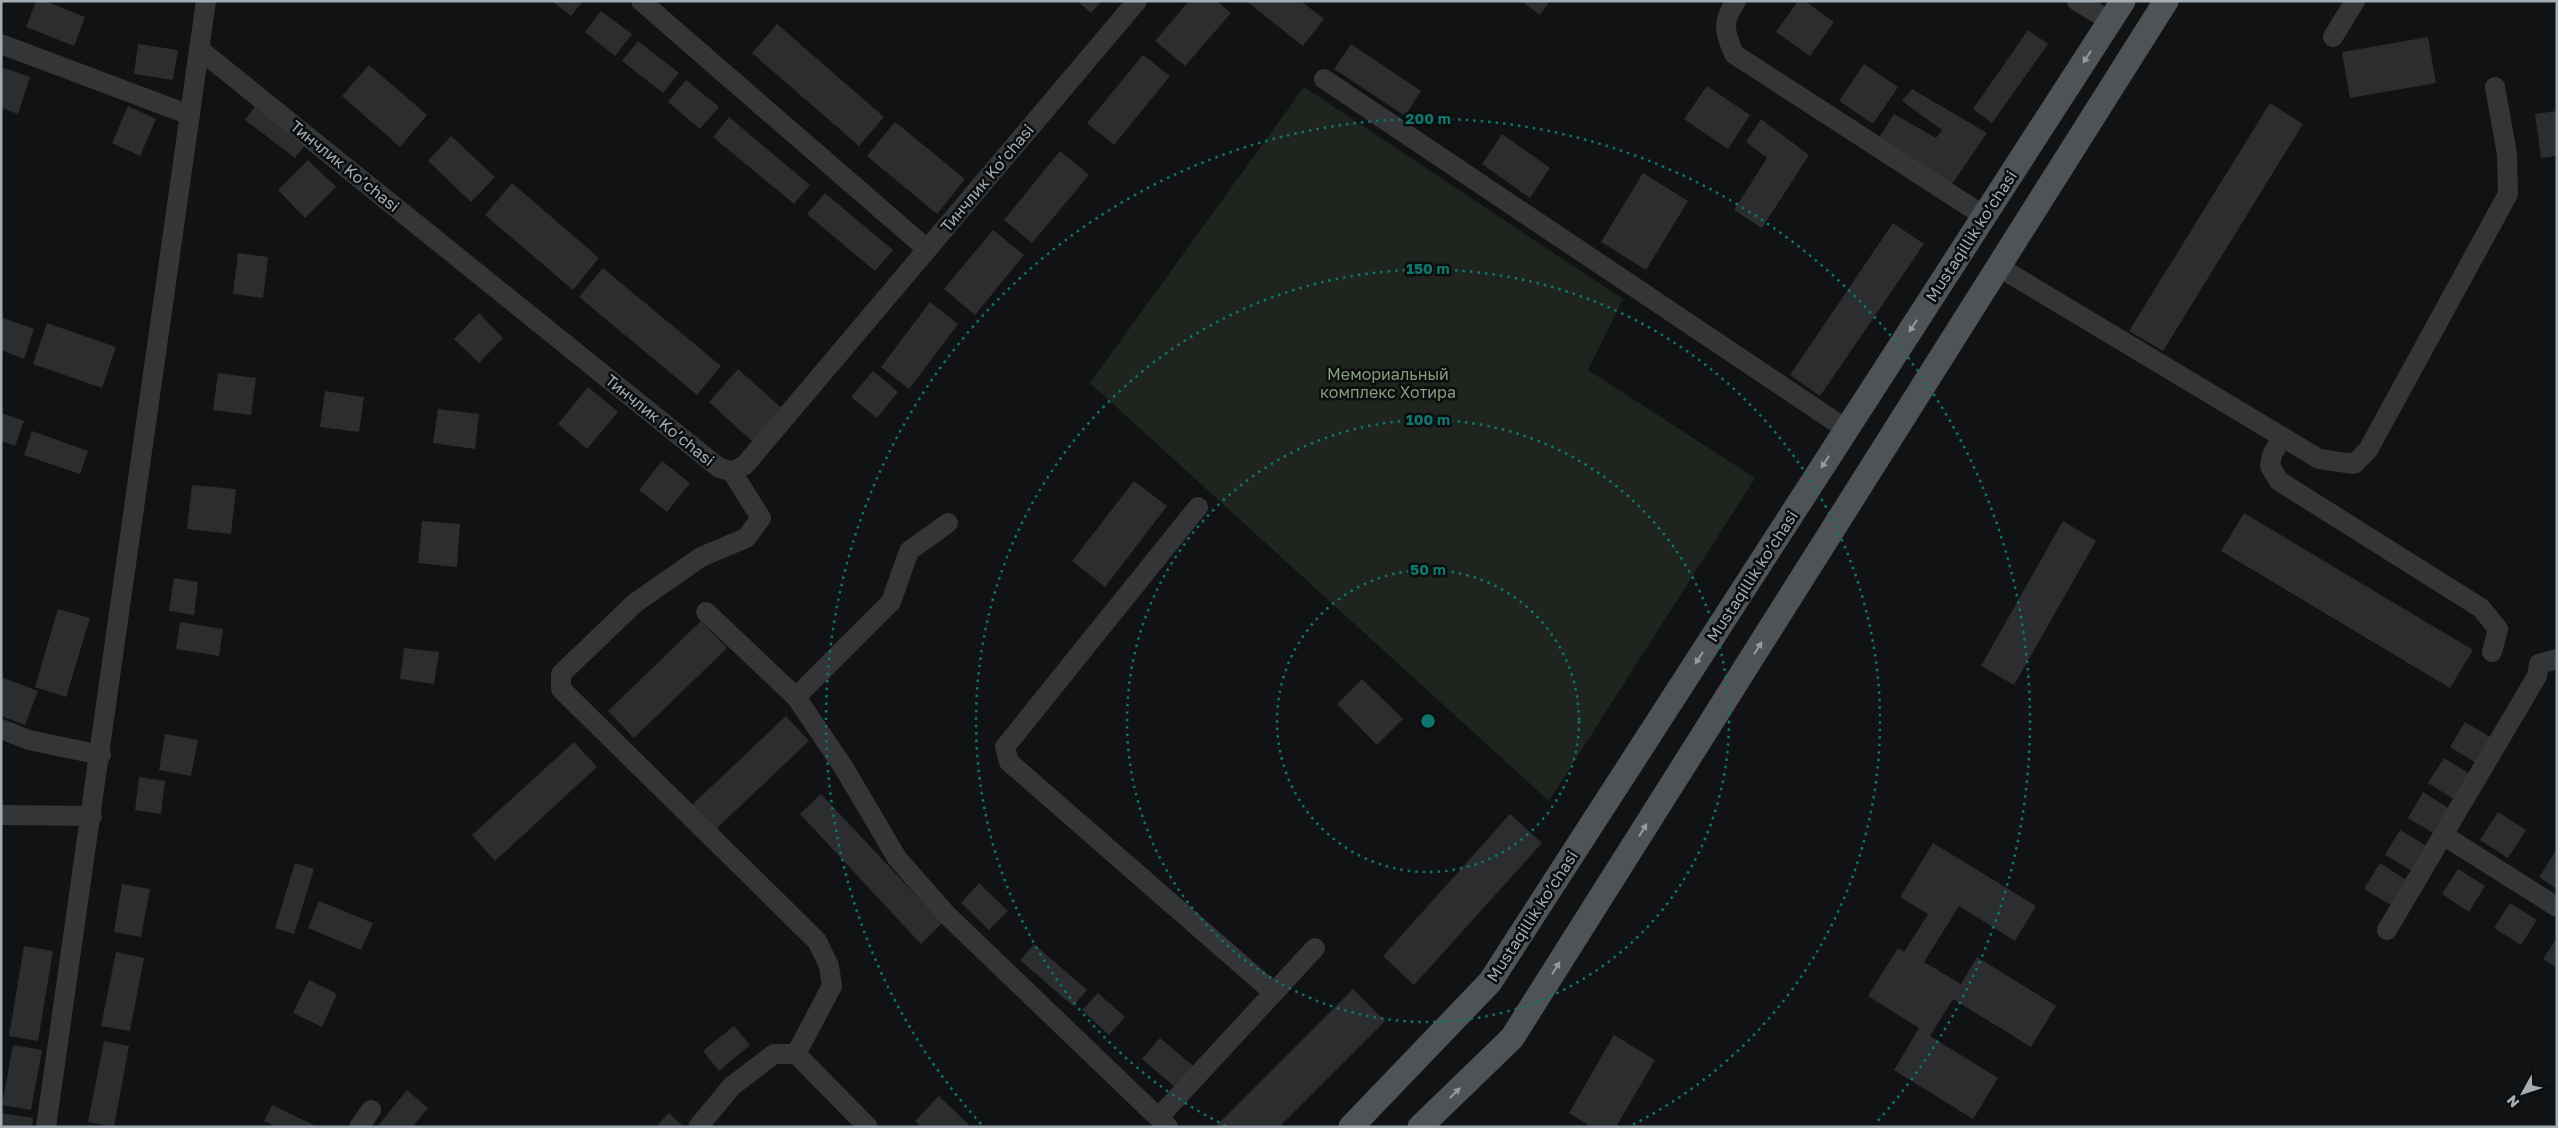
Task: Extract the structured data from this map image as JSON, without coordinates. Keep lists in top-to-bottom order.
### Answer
{
  "streets": {
    "main road": ["Mustaqillik ko’chasi"],
    "street": ["Тинчлик Ko’chasi"]
  },
  "parks": ["Мемориальный комплекс Хотира"],
  "north": "bottom left",
  "rings": [
    "200 m",
    "150 m",
    "100 m",
    "50 m"
  ]
}
